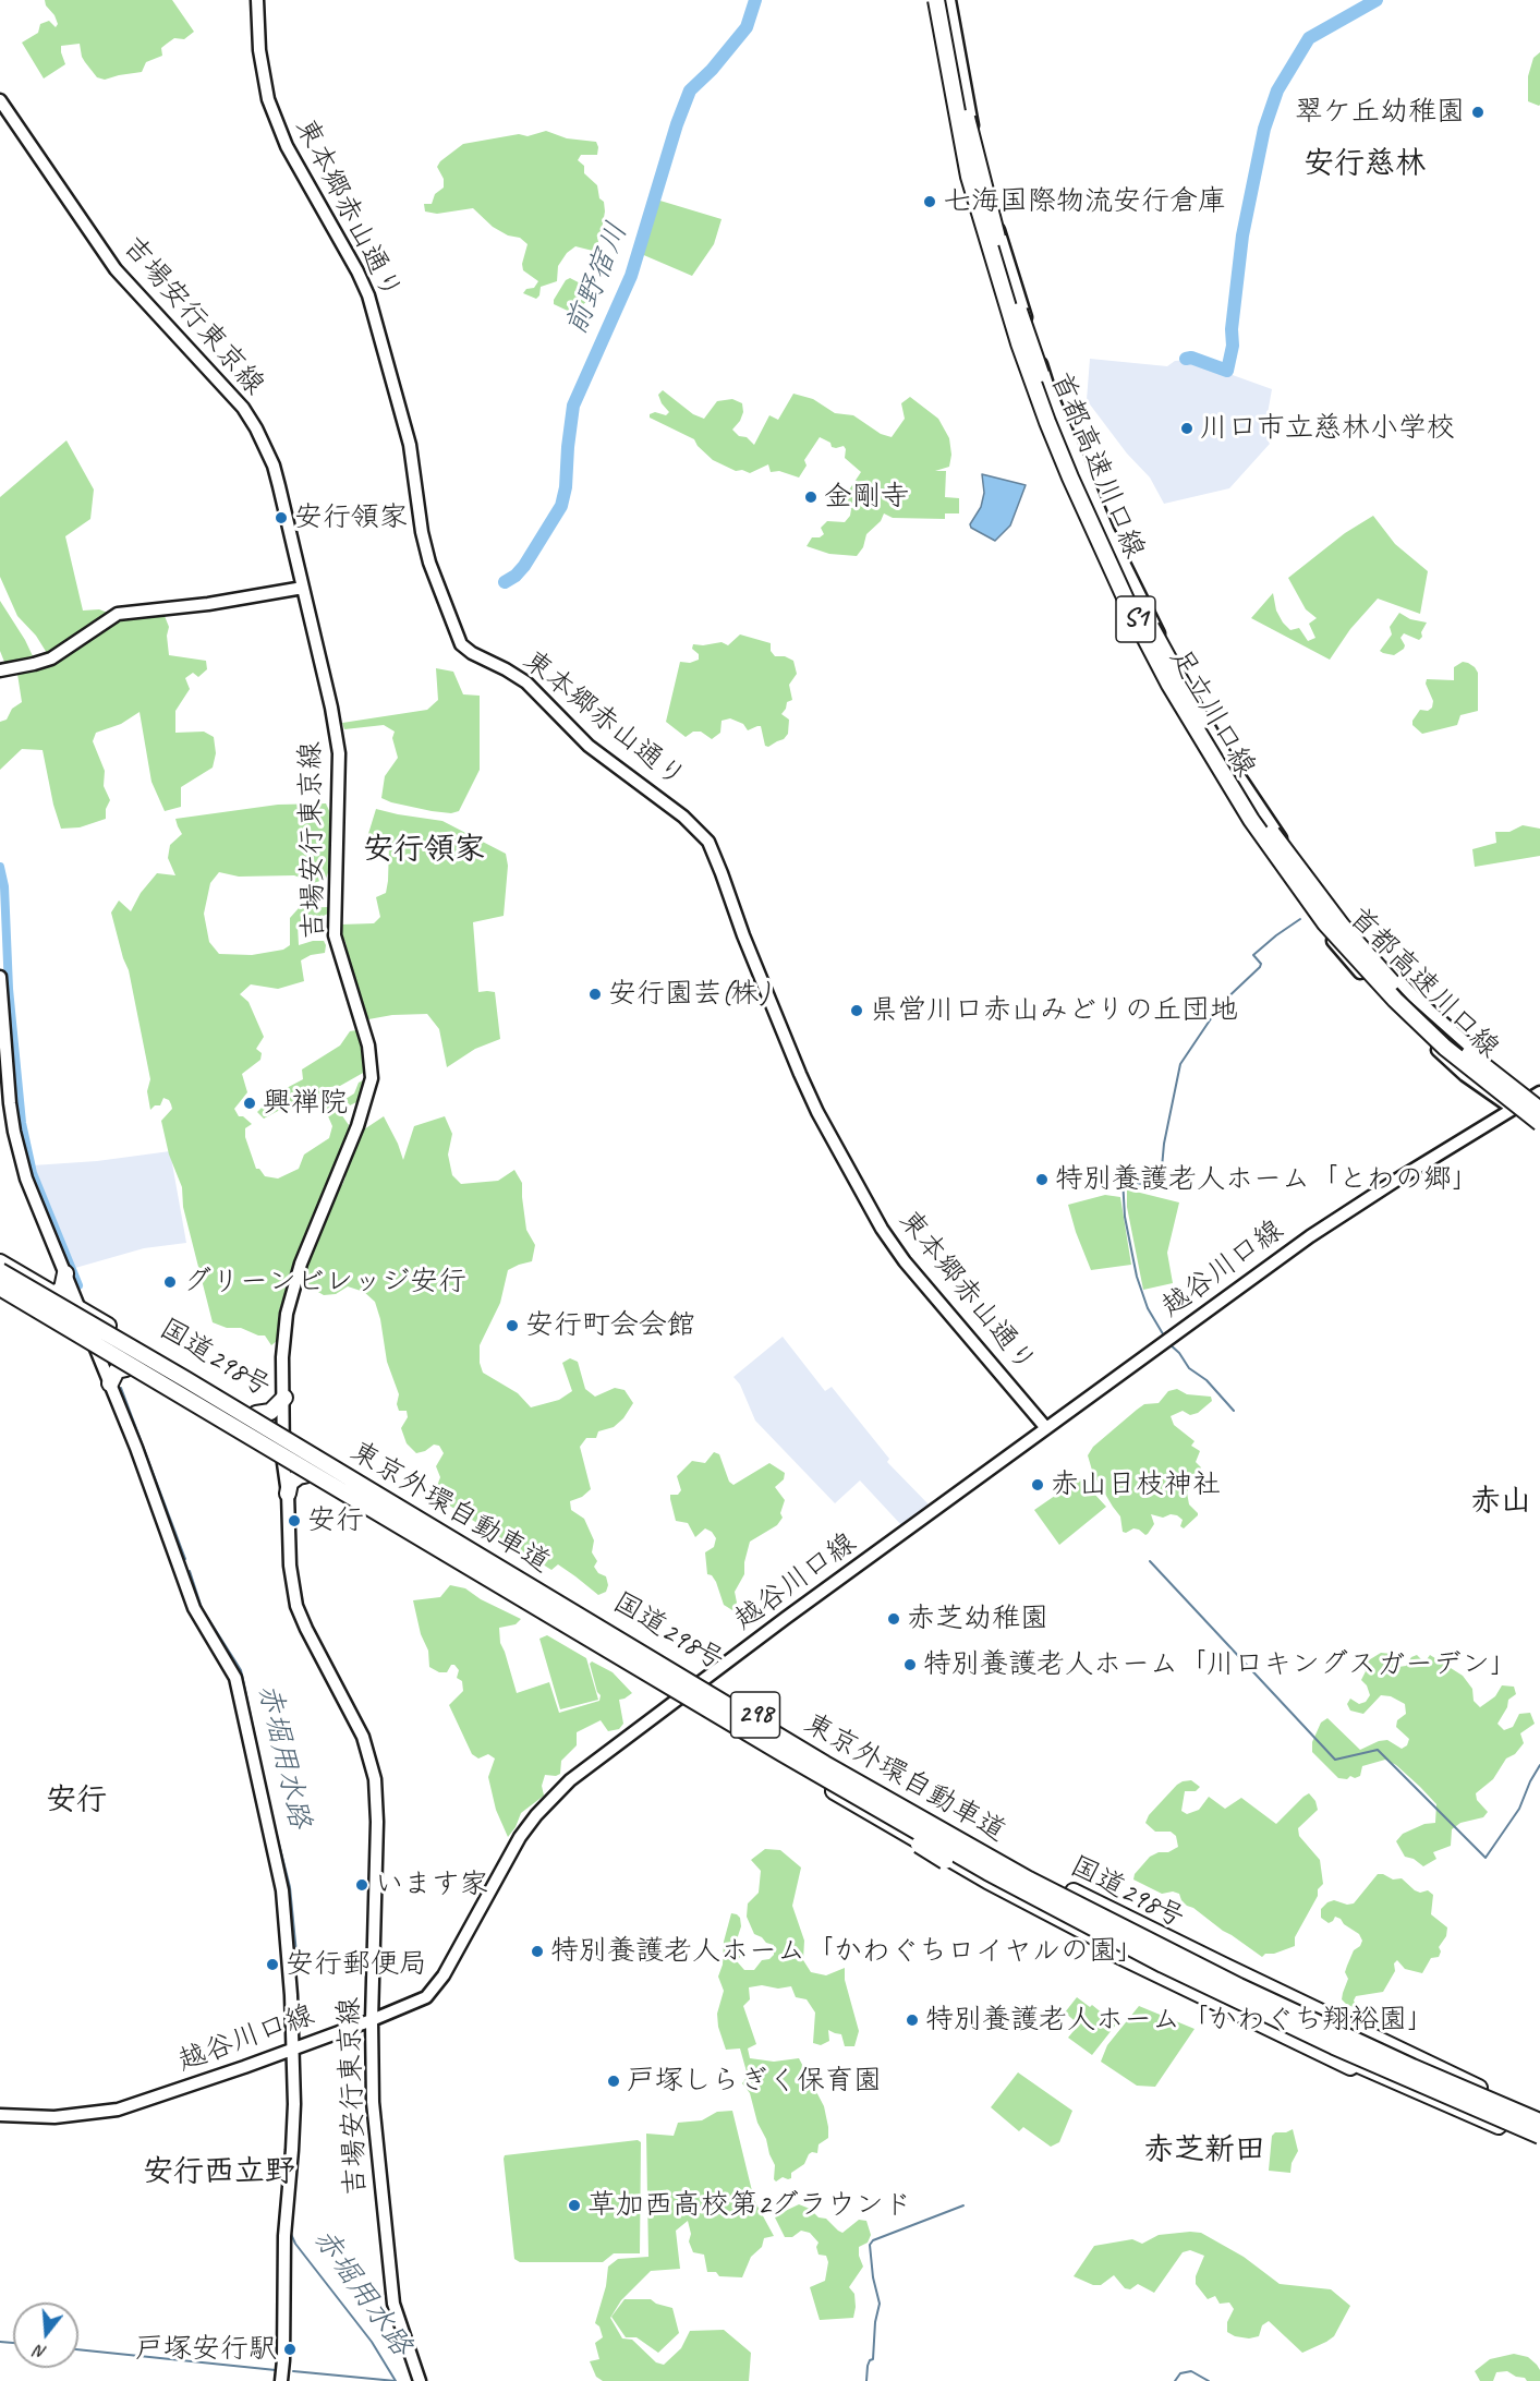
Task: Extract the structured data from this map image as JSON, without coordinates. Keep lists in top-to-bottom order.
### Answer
{
  "streets": {
    "highway": [
      "首都高速川口線",
      "S1",
      "国道298号",
      "東京外環自動車道",
      "298"
    ],
    "main road": [
      "東本郷赤山通り",
      "吉場安行東京線",
      "足立川口線",
      "越谷川口線"
    ]
  },
  "crossings": [
    ["東本郷赤山通り", "越谷川口線"],
    ["吉場安行東京線", "越谷川口線"],
    ["吉場安行東京線", "国道298号"],
    ["首都高速川口線", "足立川口線"],
    ["首都高速川口線", "越谷川口線"],
    ["足立川口線", "越谷川口線"],
    ["越谷川口線", "国道298号"]
  ],
  "districts": [
    "安行慈林",
    "安行領家",
    "赤山",
    "安行",
    "赤芝新田",
    "安行西立野"
  ],
  "water": ["前野宿川", "赤堀用水路"],
  "places": [
    "翠ケ丘幼稚園",
    "七海国際物流安行倉庫",
    "川口市立慈林小学校",
    "金剛寺",
    "安行領家",
    "安行園芸(株)",
    "県営川口赤山みどりの丘団地",
    "興禅院",
    "特別養護老人ホーム「とわの郷」",
    "グリーンビレッジ安行",
    "安行町会会館",
    "赤山日枝神社",
    "安行",
    "赤芝幼稚園",
    "特別養護老人ホーム「川口キングスガーデン」",
    "います家",
    "特別養護老人ホーム「かわぐちロイヤルの園」",
    "安行郵便局",
    "特別養護老人ホーム「かわぐち翔裕園」",
    "戸塚しらぎく保育園",
    "草加西高校第2グラウンド",
    "戸塚安行駅"
  ],
  "north": "bottom"
}
